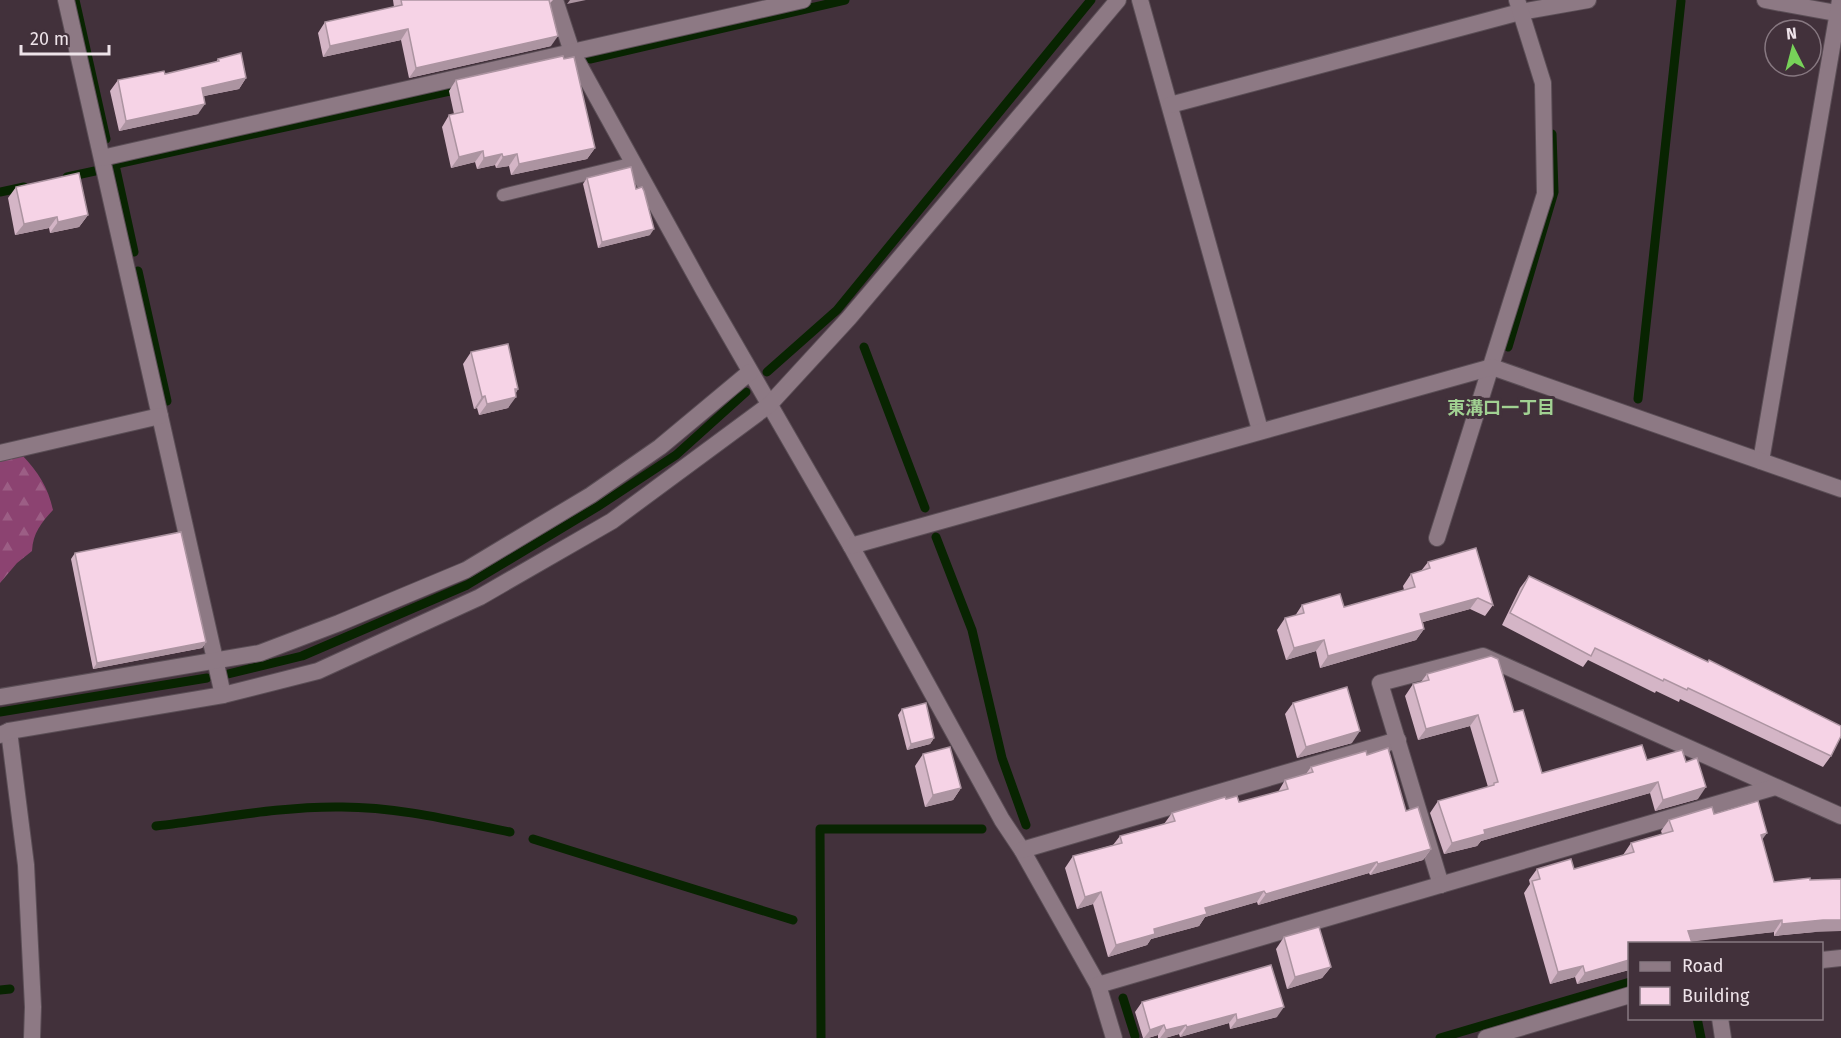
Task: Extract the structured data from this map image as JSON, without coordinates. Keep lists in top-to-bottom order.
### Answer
{
  "districts": ["東溝口一丁目"],
  "legend": ["Road", "Building"],
  "scale_bar": "20 m",
  "north": "top"
}
